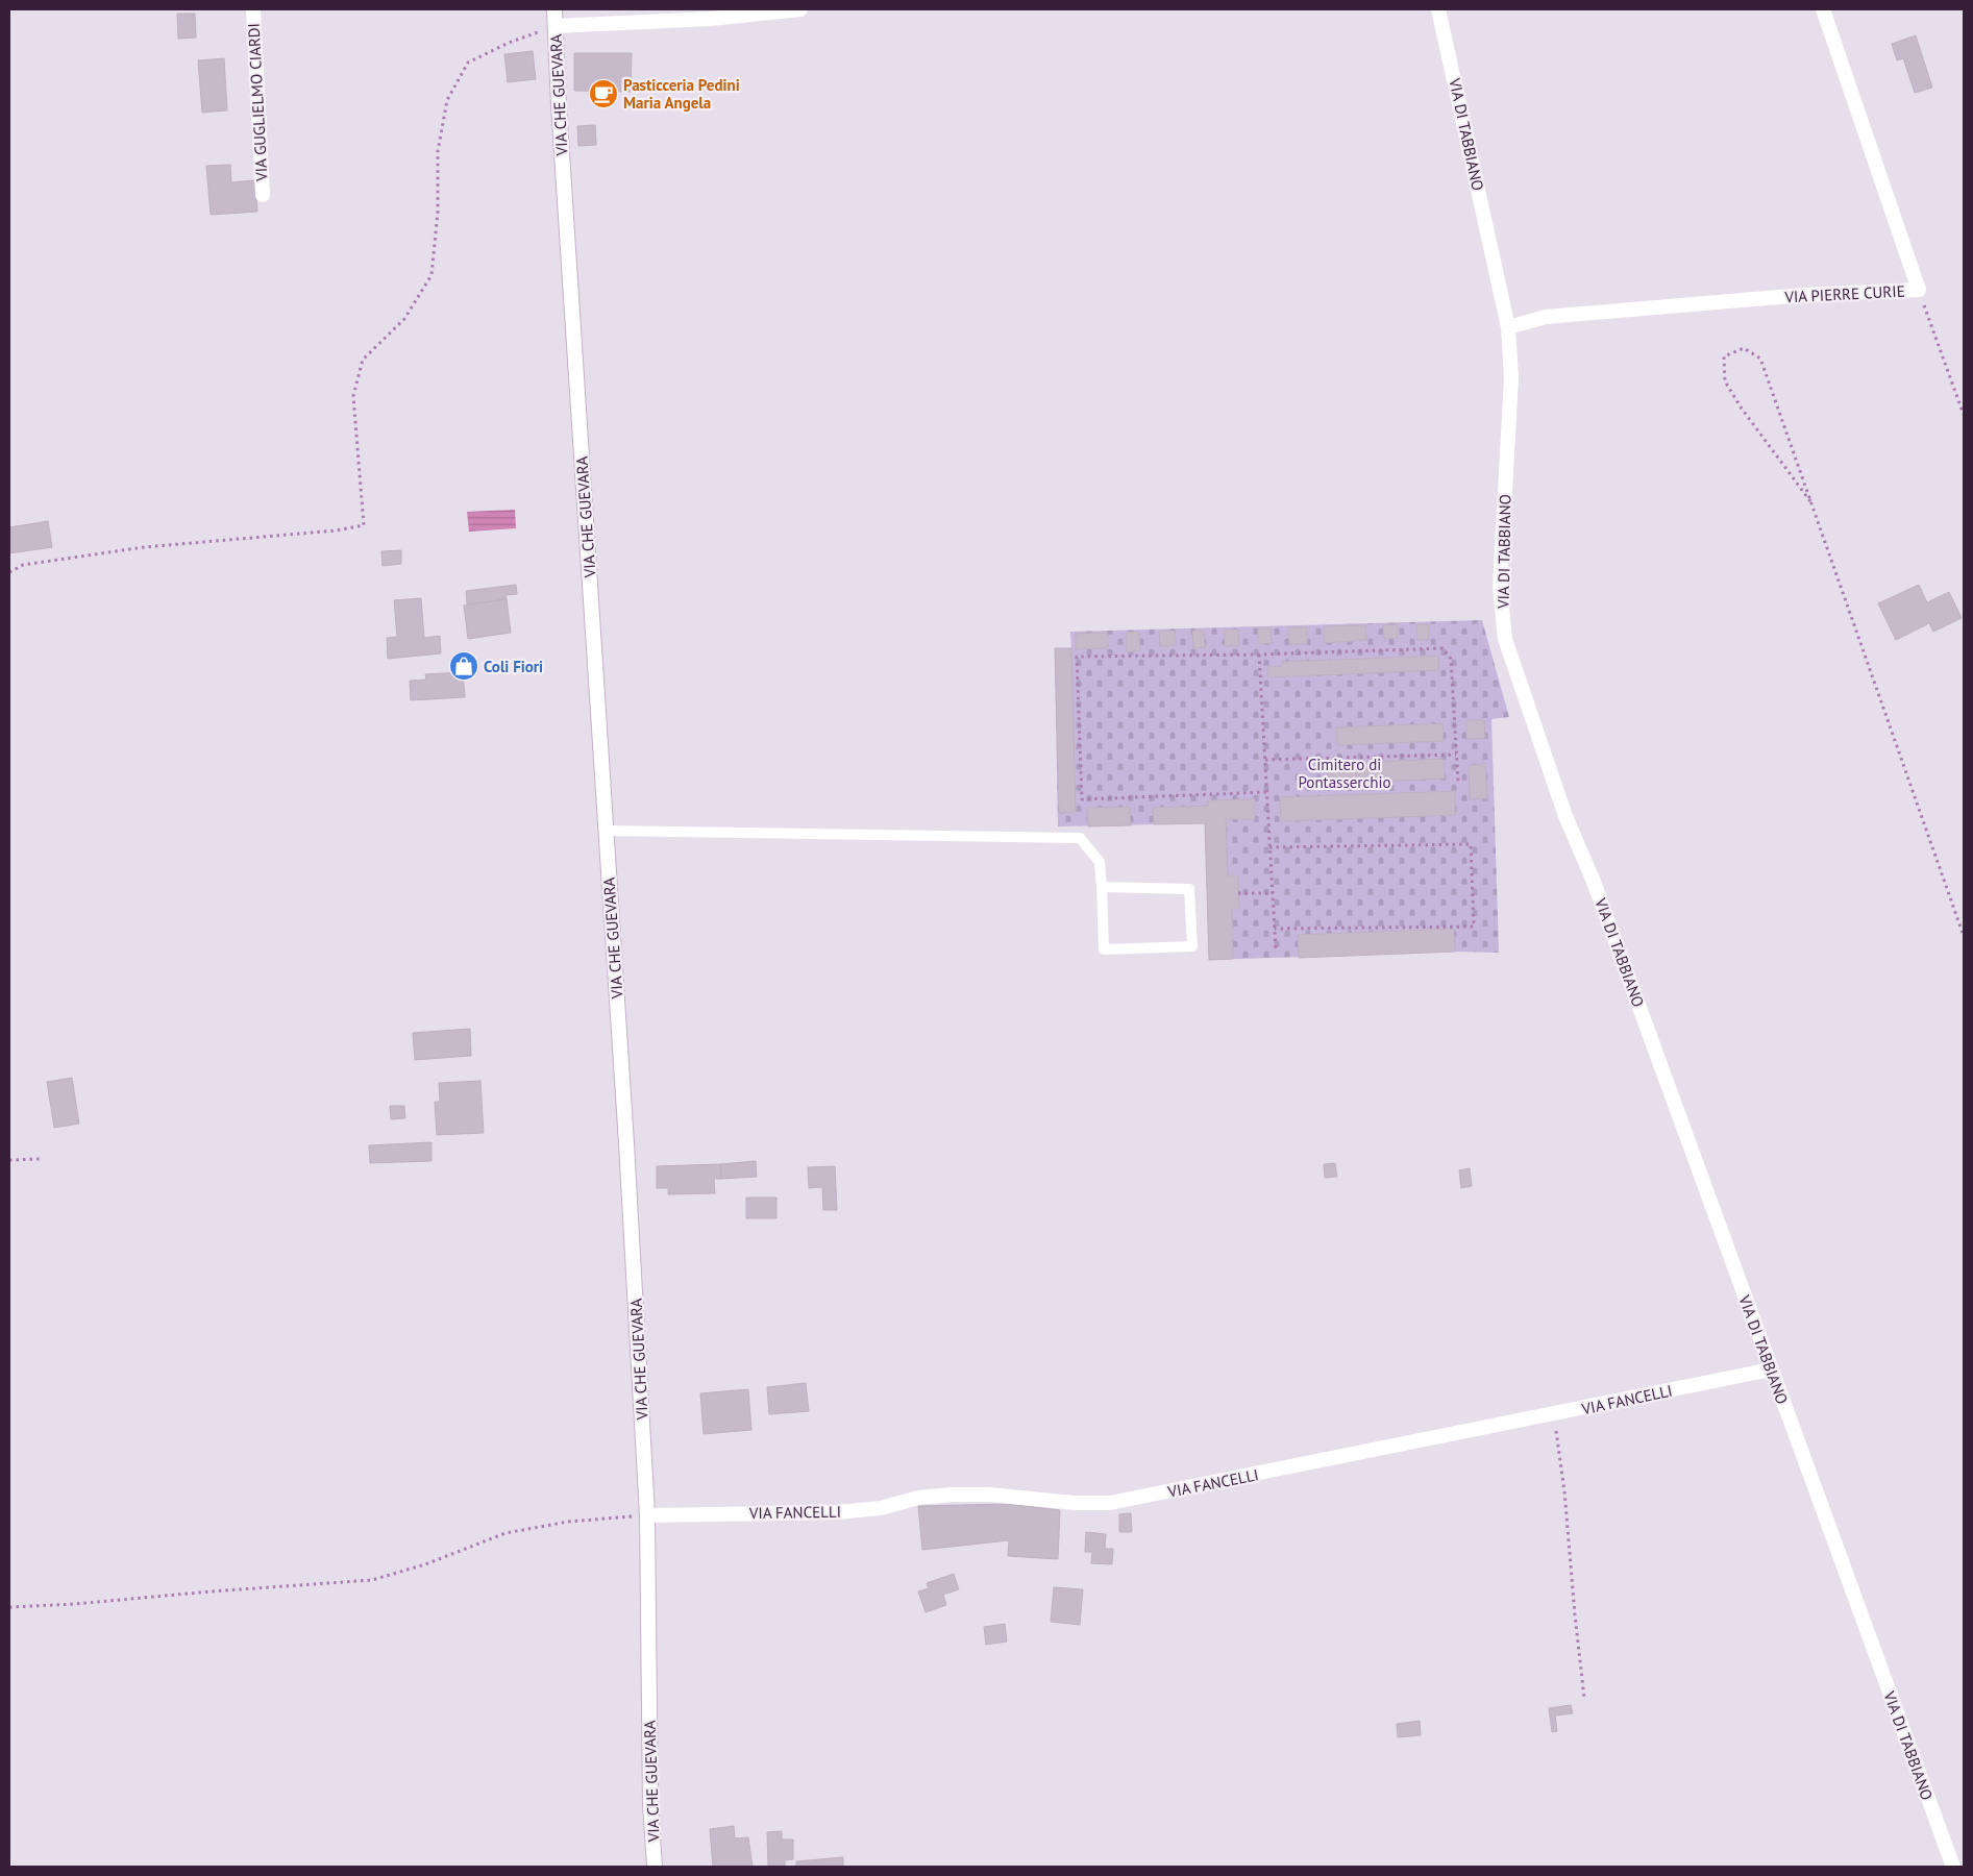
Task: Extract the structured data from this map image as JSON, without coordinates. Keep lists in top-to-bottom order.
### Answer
{
  "streets": {
    "street": [
      "VIA CHE GUEVARA",
      "VIA GUGLIELMO CIARDI",
      "VIA DI TABBIANO",
      "VIA PIERRE CURIE",
      "VIA FANCELLI"
    ]
  },
  "crossings": [
    ["VIA CHE GUEVARA", "VIA FANCELLI"],
    ["VIA DI TABBIANO", "VIA PIERRE CURIE"],
    ["VIA DI TABBIANO", "VIA FANCELLI"]
  ],
  "parks": ["Cimitero di Pontasserchio"],
  "places": {
    "cafe": ["Pasticceria Pedini Maria Angela"],
    "shop": ["Coli Fiori"]
  }
}
